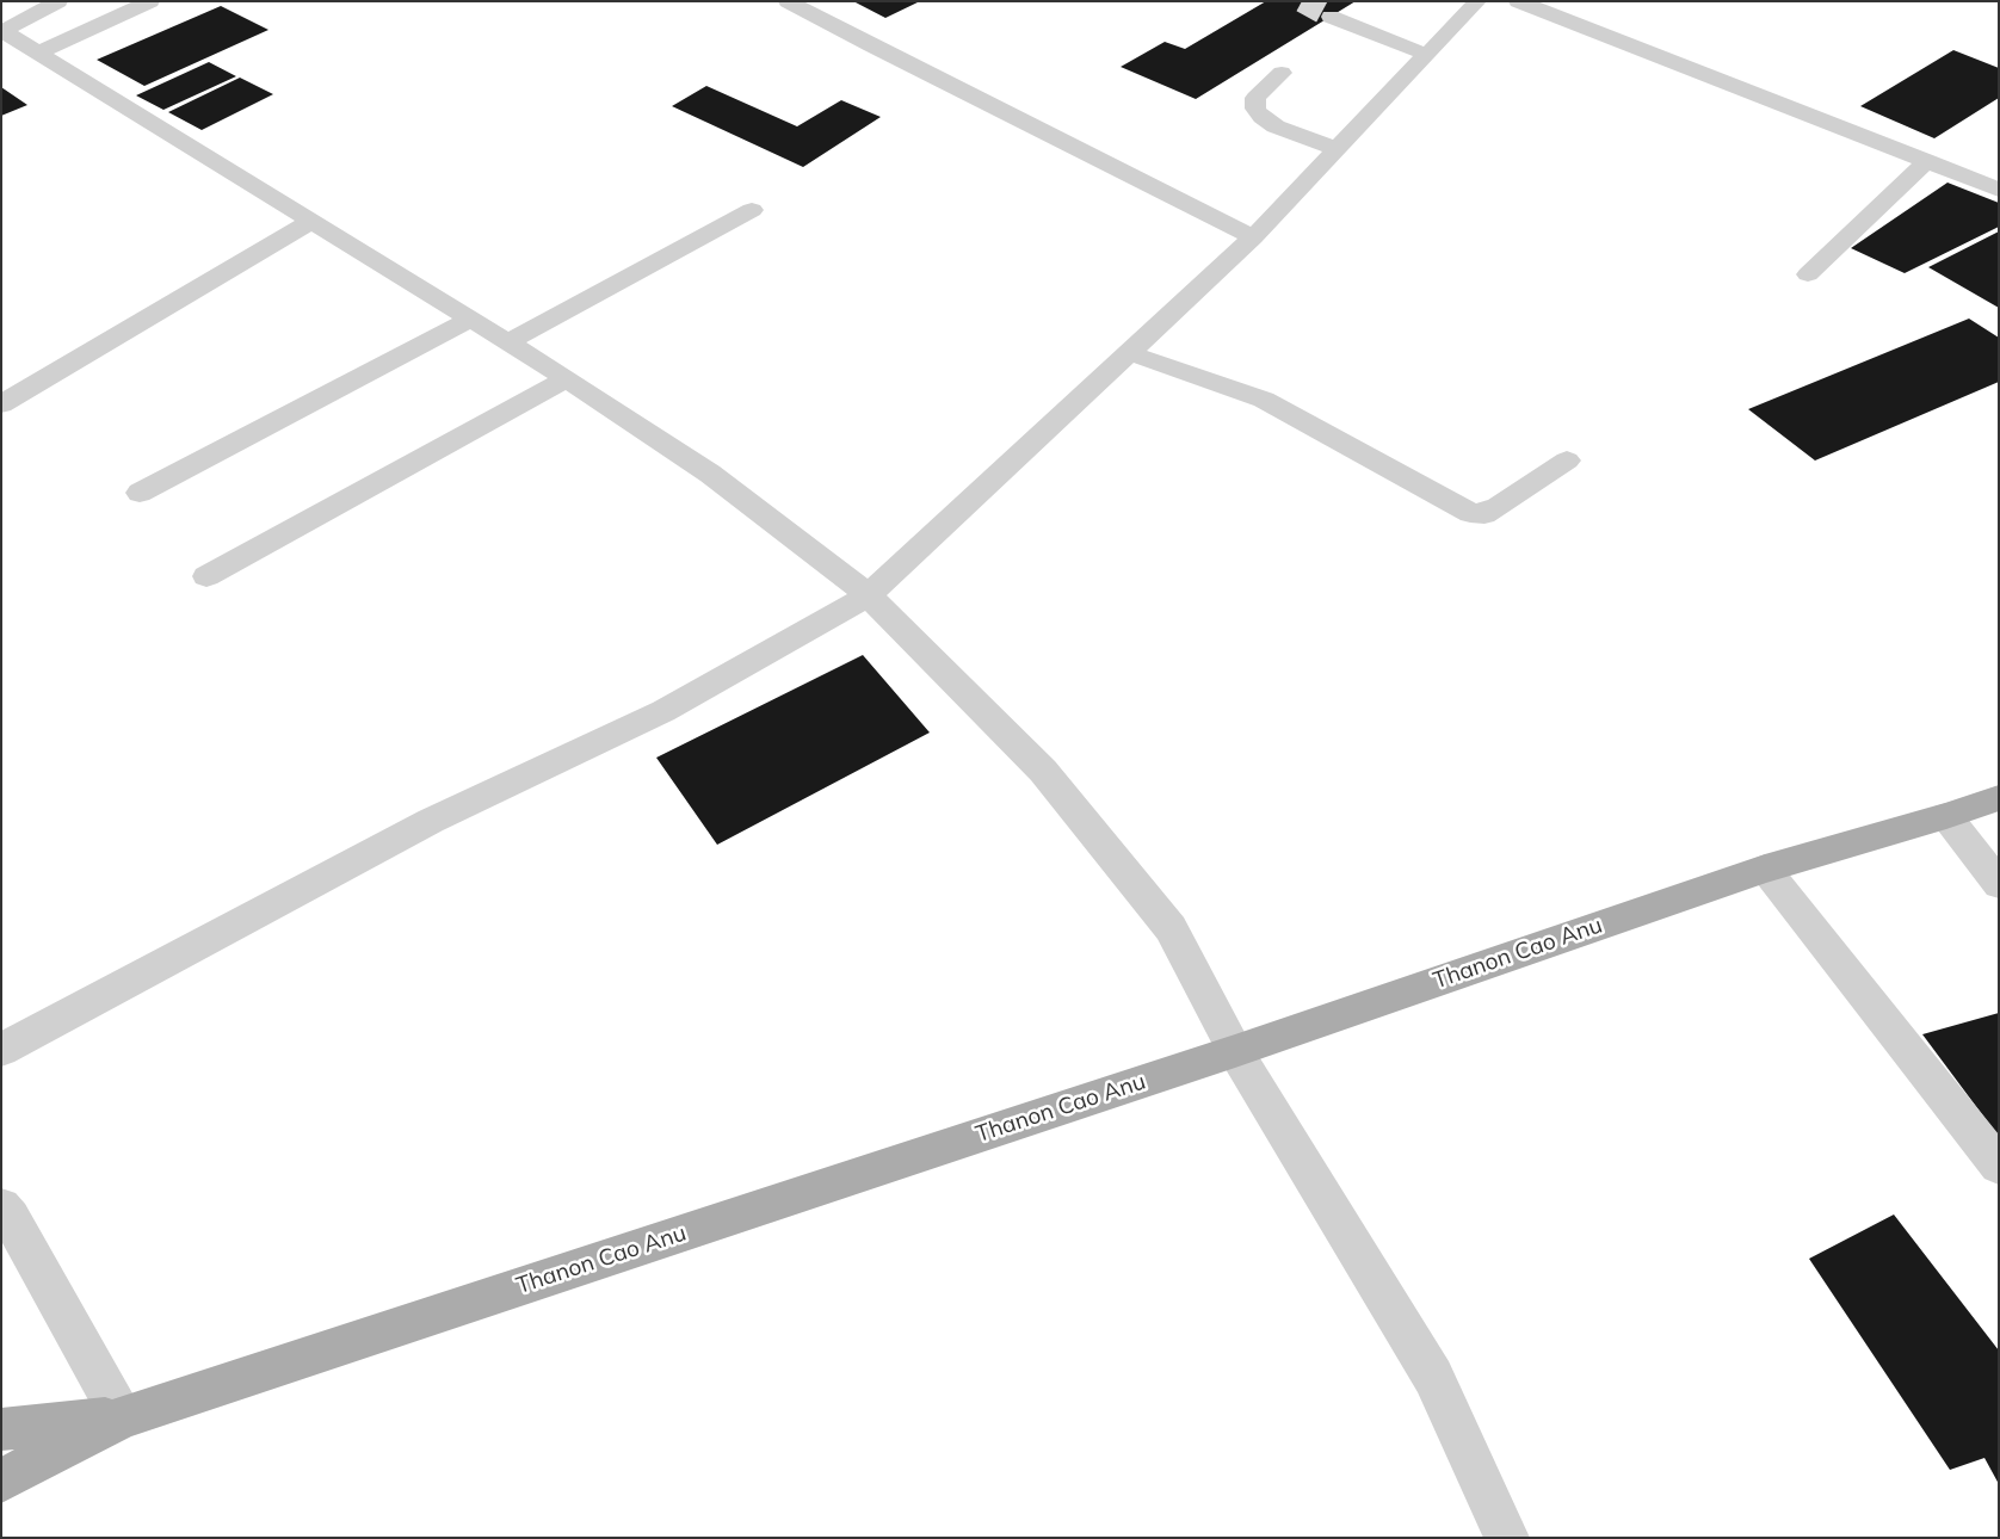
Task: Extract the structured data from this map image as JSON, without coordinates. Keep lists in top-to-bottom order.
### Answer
{
  "streets": {
    "main road": ["Thanon Cao Anu"]
  }
}
